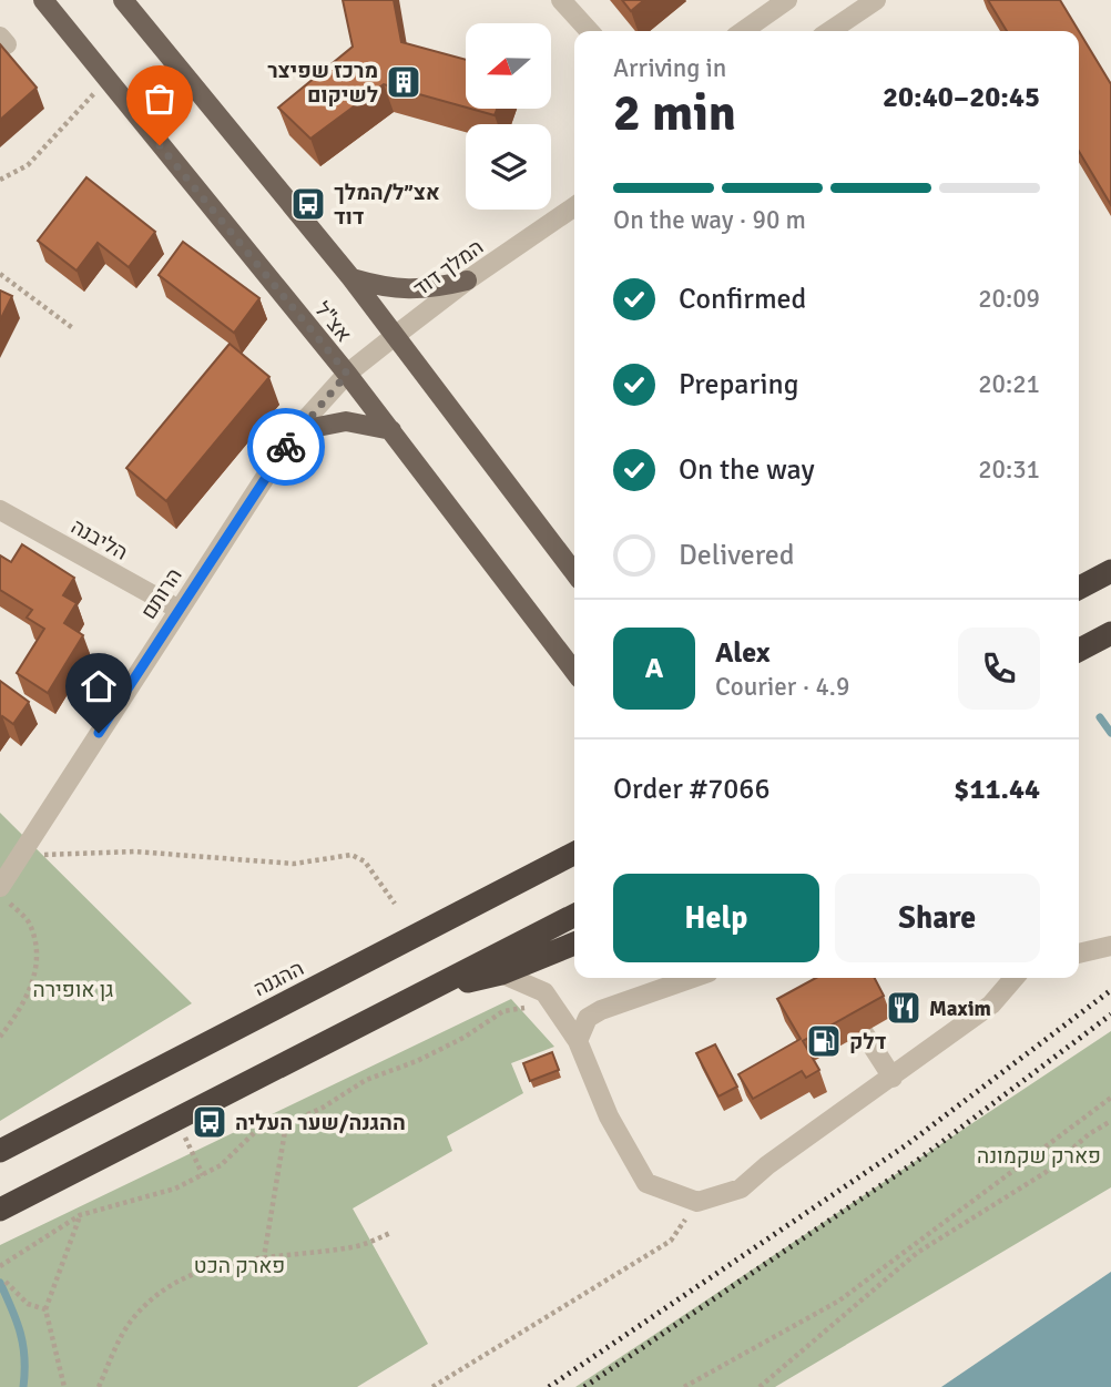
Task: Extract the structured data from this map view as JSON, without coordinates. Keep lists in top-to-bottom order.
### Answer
{
  "streets": {
    "highway": ["ההגנה"],
    "main road": ["אצ\"ל"],
    "street": ["המלך דוד", "הליבנה", "הרותם"]
  },
  "crossings": [
    ["המלך דוד", "אצ\"ל"],
    ["המלך דוד", "הרותם"],
    ["אצ\"ל", "הרותם"],
    ["הליבנה", "הרותם"]
  ],
  "parks": ["גן אופירה", "פארק שקמונה", "פארק הכט"],
  "places": {
    "building": ["מרכז שפיצר לשיקום"],
    "bus stop": ["אצ״ל/המלך דוד", "ההגנה/שער העליה"],
    "restaurant": ["Maxim"],
    "fuel station": ["דלק"]
  },
  "north": "left",
  "page": {
    "heading": ["2 min", "Arriving in", "20:40–20:45"],
    "panel": [
      "Alex",
      "Courier · 4.9",
      "Order #7066",
      "$11.44"
    ],
    "bar": "On the way · 90 m",
    "list": [
      ["Confirmed", "20:09"],
      ["Preparing", "20:21"],
      ["On the way", "20:31"],
      "Delivered"
    ],
    "round": "A",
    "buttons": ["Help", "Share"]
  }
}
